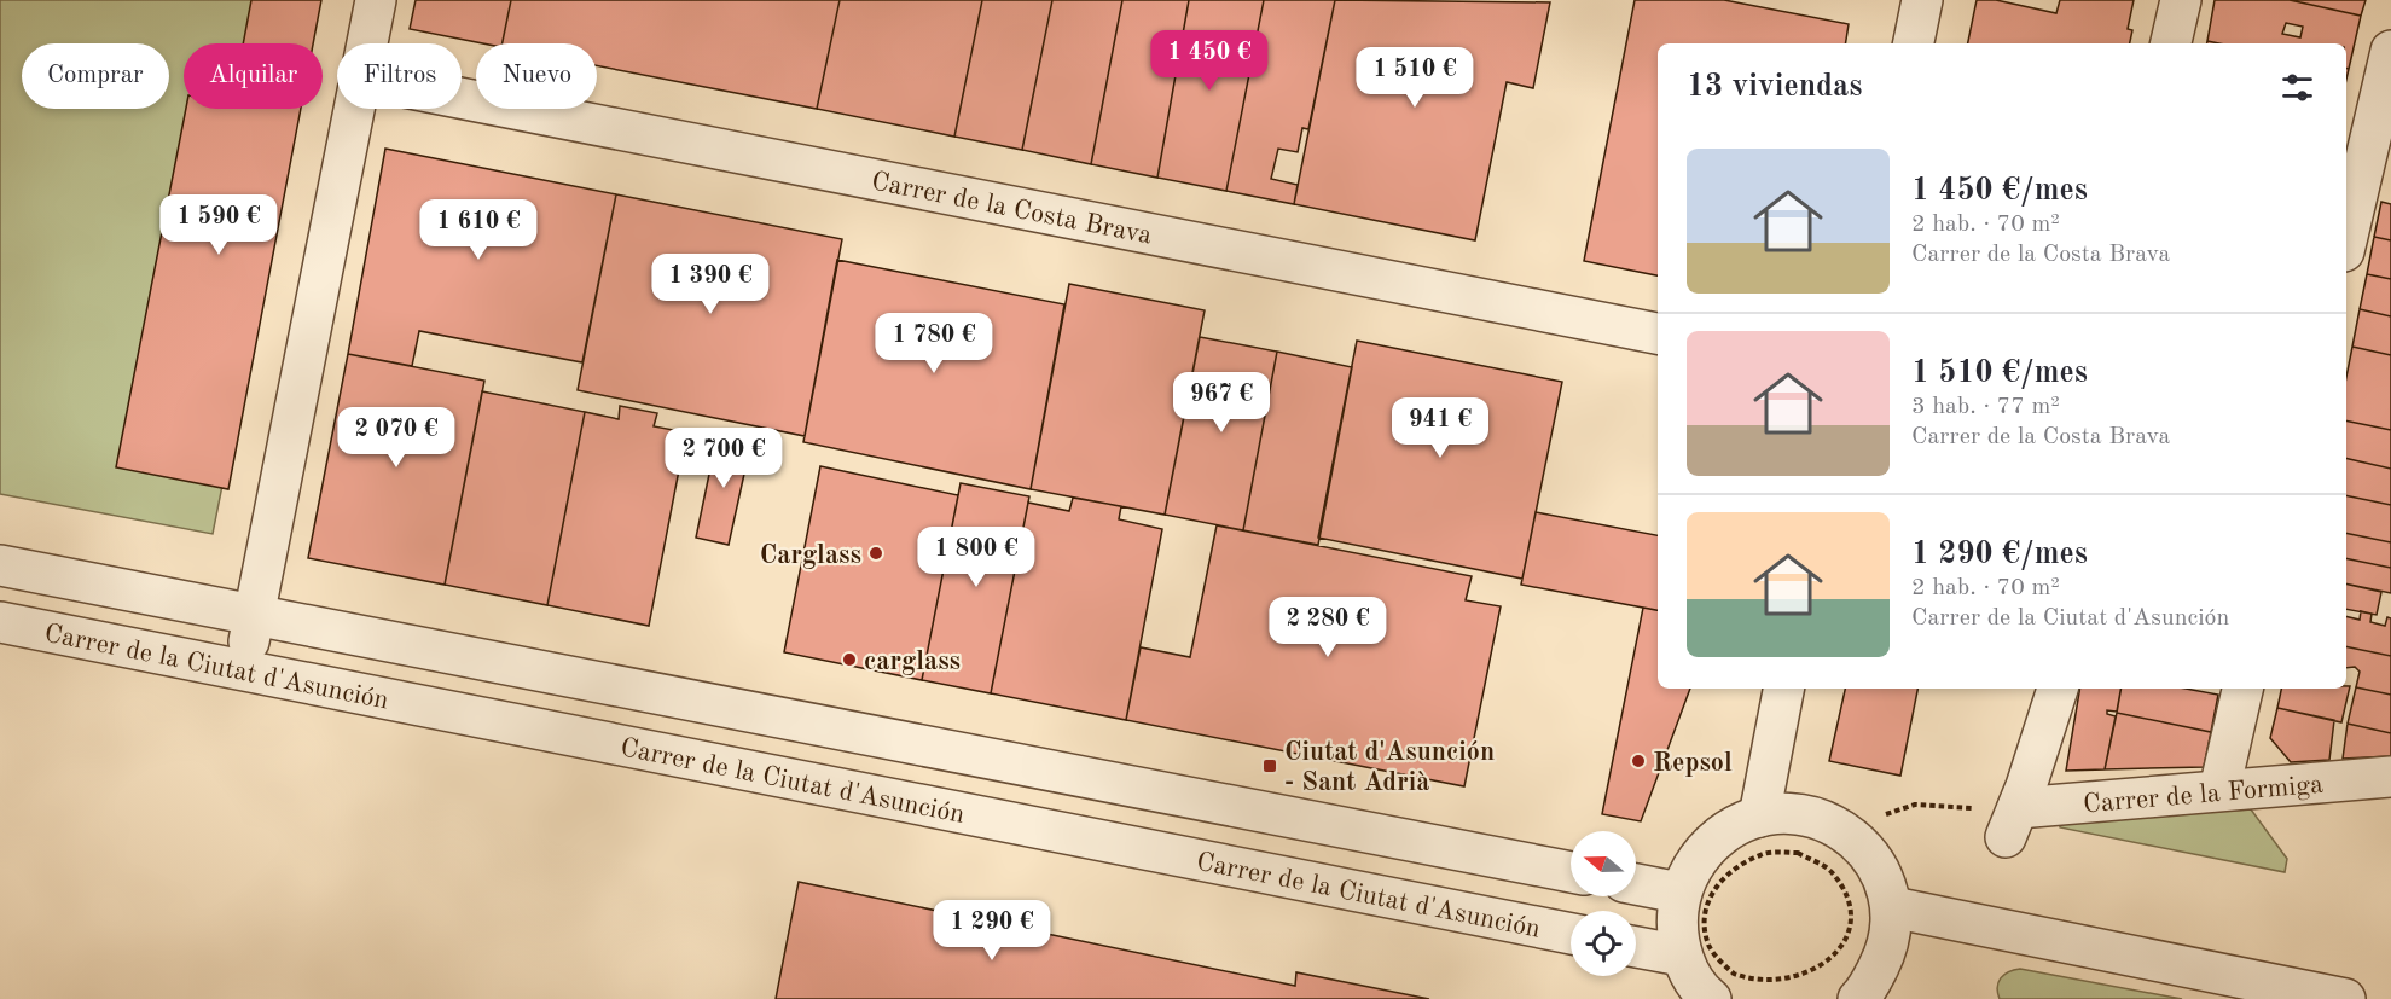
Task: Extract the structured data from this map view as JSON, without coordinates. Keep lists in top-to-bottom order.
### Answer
{
  "streets": {
    "street": ["Carrer de la Costa Brava", "Carrer de la Ciutat d'Asunción", "Carrer de la Formiga"]
  },
  "places": {
    "other": ["Carglass", "carglass", "Repsol"],
    "transit": ["Ciutat d'Asunción - Sant Adrià"]
  },
  "north": "left",
  "page": {
    "price": [
      "1 450 €",
      "1 510 €",
      "1 590 €",
      "1 610 €",
      "1 390 €",
      "1 780 €",
      "967 €",
      "941 €",
      "2 070 €",
      "2 700 €",
      "1 800 €",
      "2 280 €",
      "1 290 €"
    ],
    "chip": [
      "Comprar",
      "Alquilar",
      "Filtros",
      "Nuevo"
    ],
    "heading": "13 viviendas",
    "list": [
      {
        "name": "1 450 €/mes",
        "note": "2 hab. · 70 m² · Carrer de la Costa Brava"
      },
      {
        "name": "1 510 €/mes",
        "note": "3 hab. · 77 m² · Carrer de la Costa Brava"
      },
      {
        "name": "1 290 €/mes",
        "note": "2 hab. · 70 m² · Carrer de la Ciutat d'Asunción"
      }
    ]
  }
}
